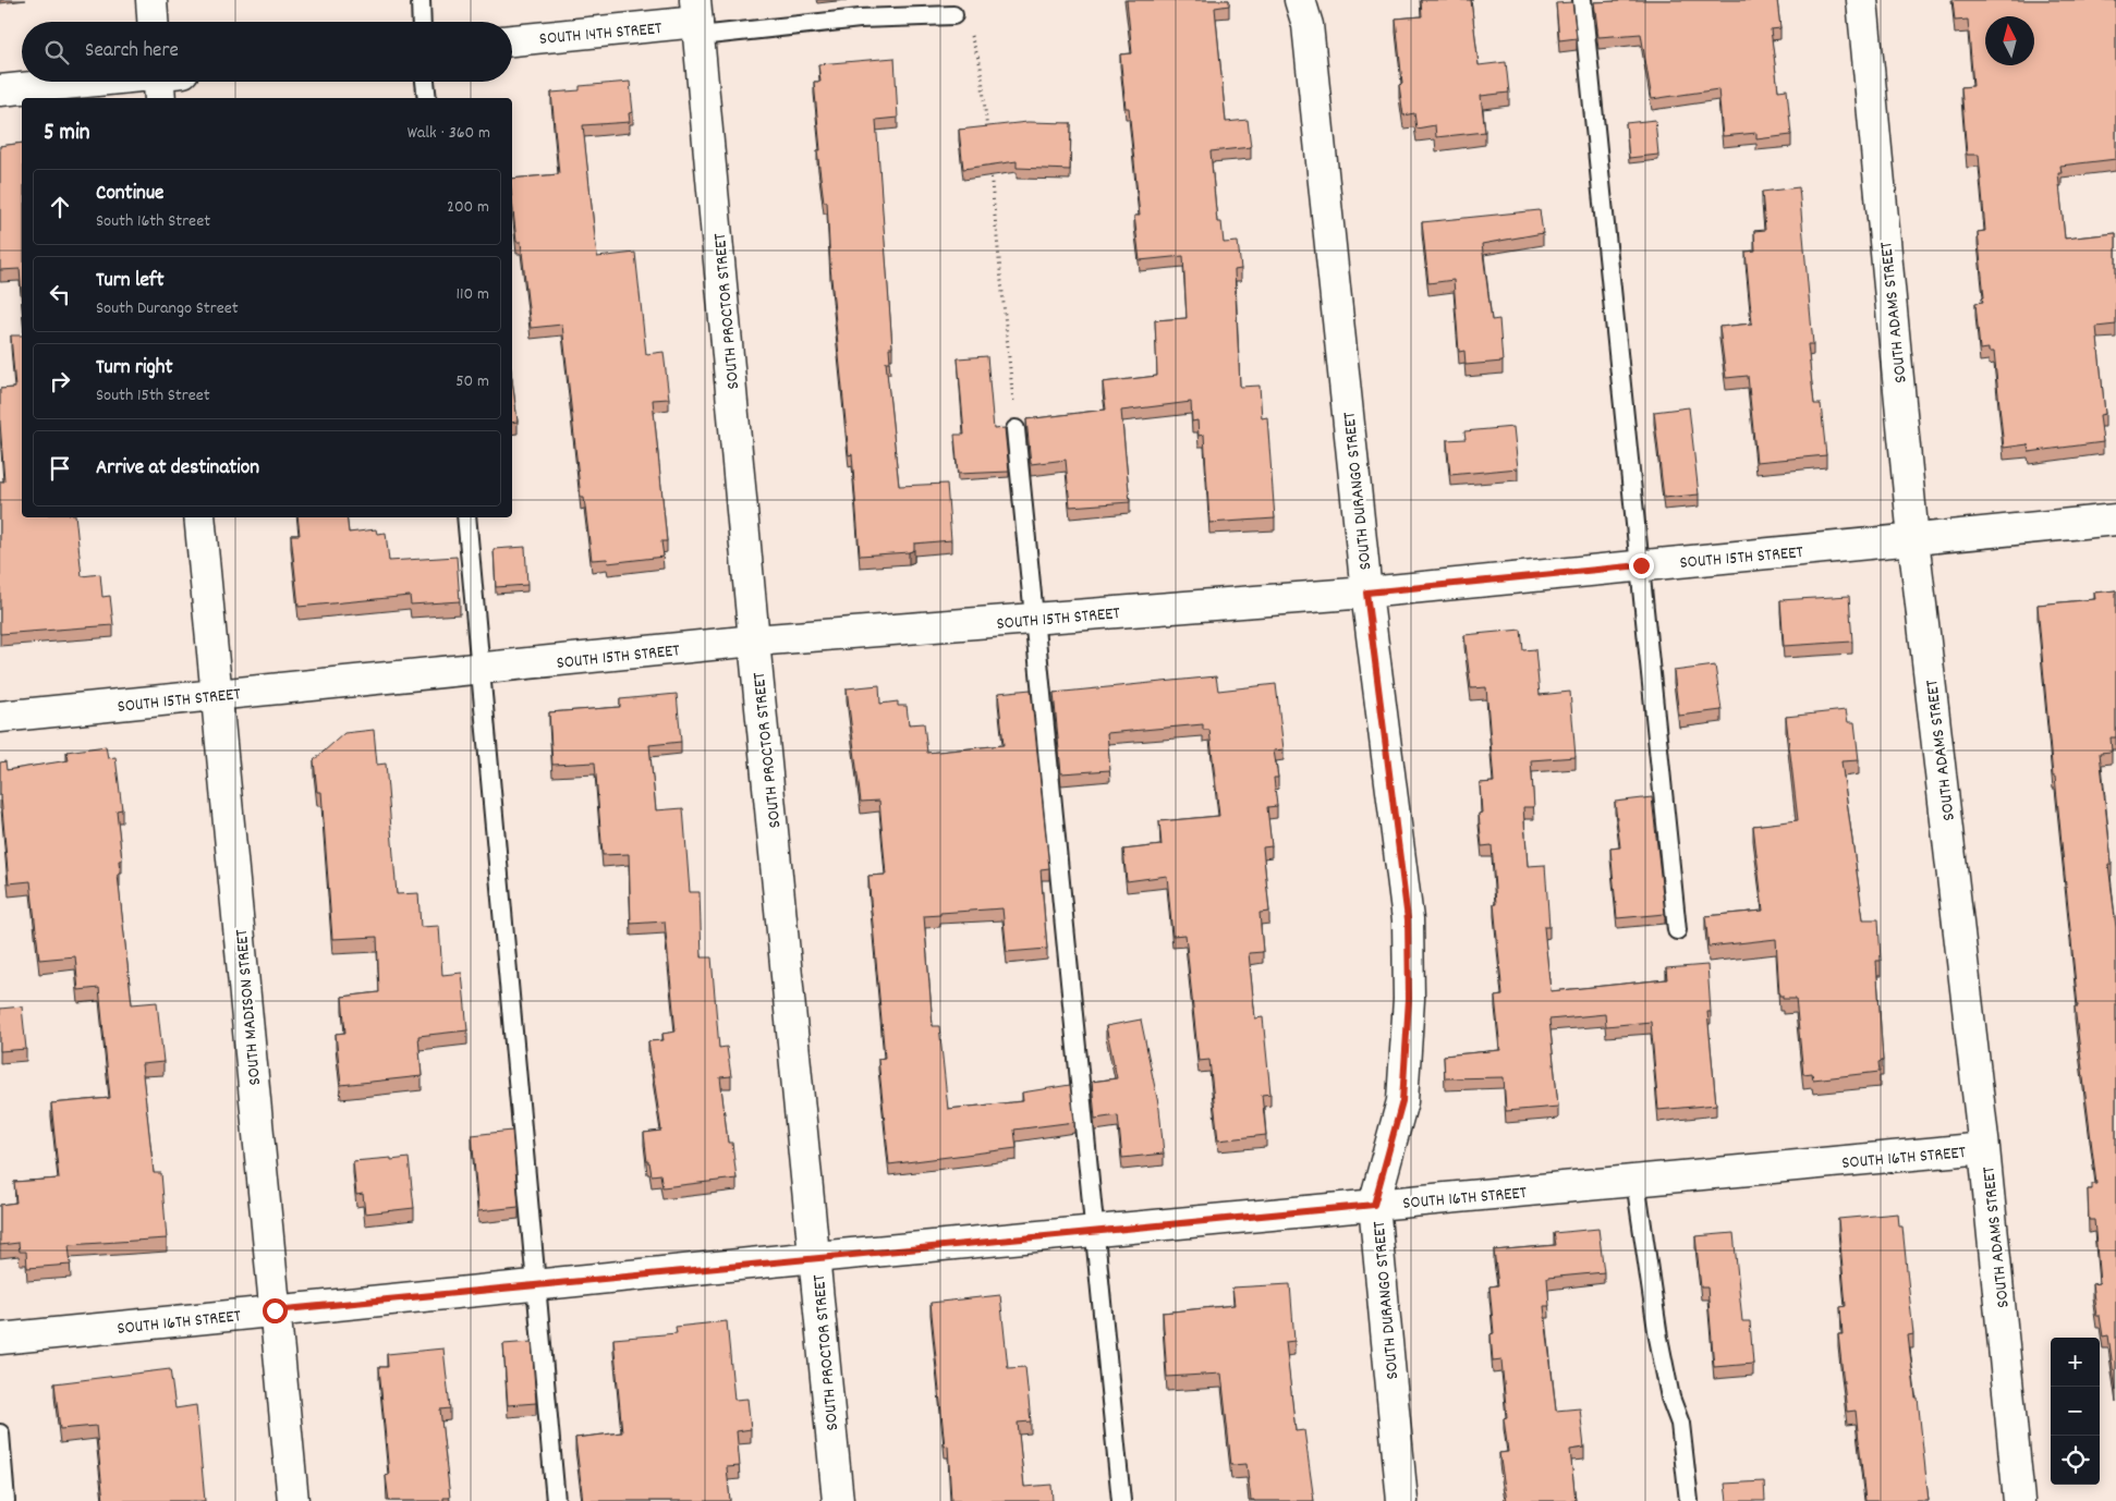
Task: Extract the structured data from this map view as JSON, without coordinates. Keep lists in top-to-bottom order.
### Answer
{
  "streets": {
    "street": [
      "SOUTH 14TH STREET",
      "SOUTH PROCTOR STREET",
      "SOUTH ADAMS STREET",
      "SOUTH DURANGO STREET",
      "SOUTH 15TH STREET",
      "SOUTH MADISON STREET",
      "SOUTH 16TH STREET"
    ]
  },
  "crossings": [
    ["SOUTH 14TH STREET", "SOUTH PROCTOR STREET"],
    ["SOUTH PROCTOR STREET", "SOUTH 15TH STREET"],
    ["SOUTH PROCTOR STREET", "SOUTH 16TH STREET"],
    ["SOUTH ADAMS STREET", "SOUTH 15TH STREET"],
    ["SOUTH ADAMS STREET", "SOUTH 16TH STREET"],
    ["SOUTH DURANGO STREET", "SOUTH 15TH STREET"],
    ["SOUTH DURANGO STREET", "SOUTH 16TH STREET"],
    ["SOUTH 15TH STREET", "SOUTH MADISON STREET"],
    ["SOUTH MADISON STREET", "SOUTH 16TH STREET"]
  ],
  "north": "top",
  "page": {
    "search": "Search here",
    "heading": ["5 min", "Walk · 360 m"],
    "list": [
      ["Continue", "South 16th Street", "200 m"],
      ["Turn left", "South Durango Street", "110 m"],
      ["Turn right", "South 15th Street", "50 m"],
      "Arrive at destination"
    ],
    "map_buttons": ["+", "−"]
  }
}
